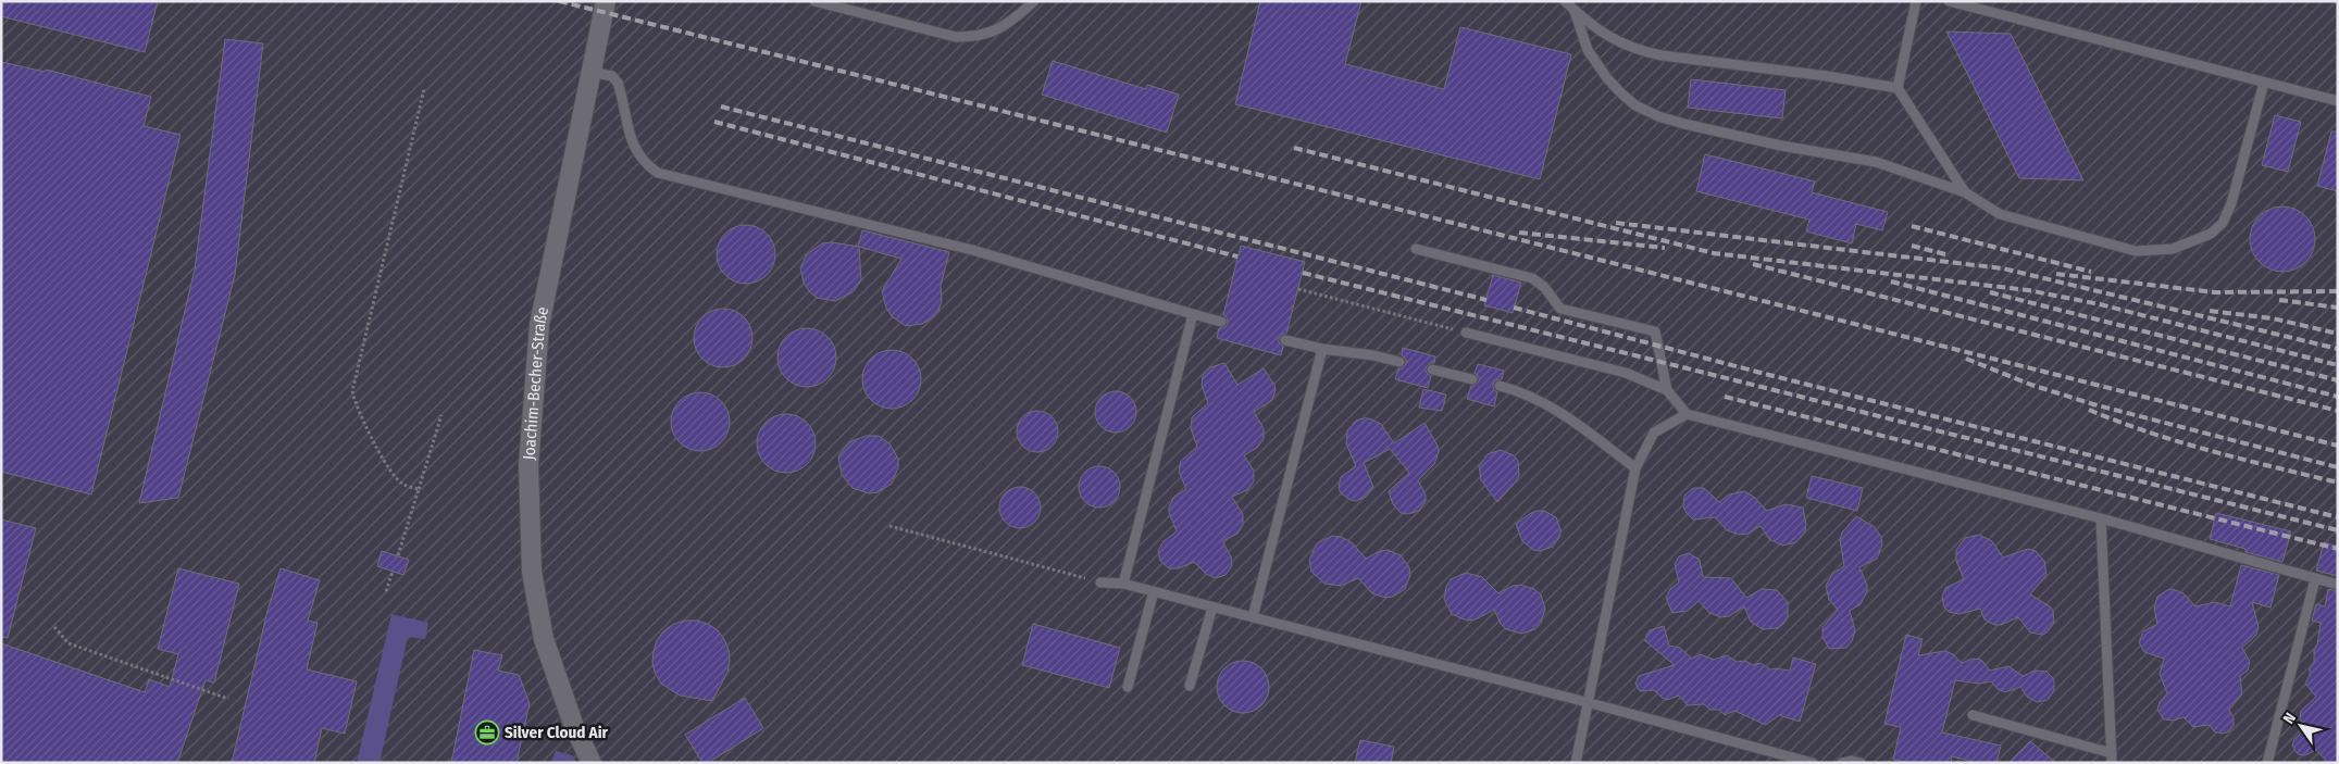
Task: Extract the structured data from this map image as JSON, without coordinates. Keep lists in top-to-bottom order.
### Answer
{
  "streets": {
    "street": ["Joachim-Becher-Straße"]
  },
  "places": {
    "office": ["Silver Cloud Air"]
  },
  "north": "top left"
}
